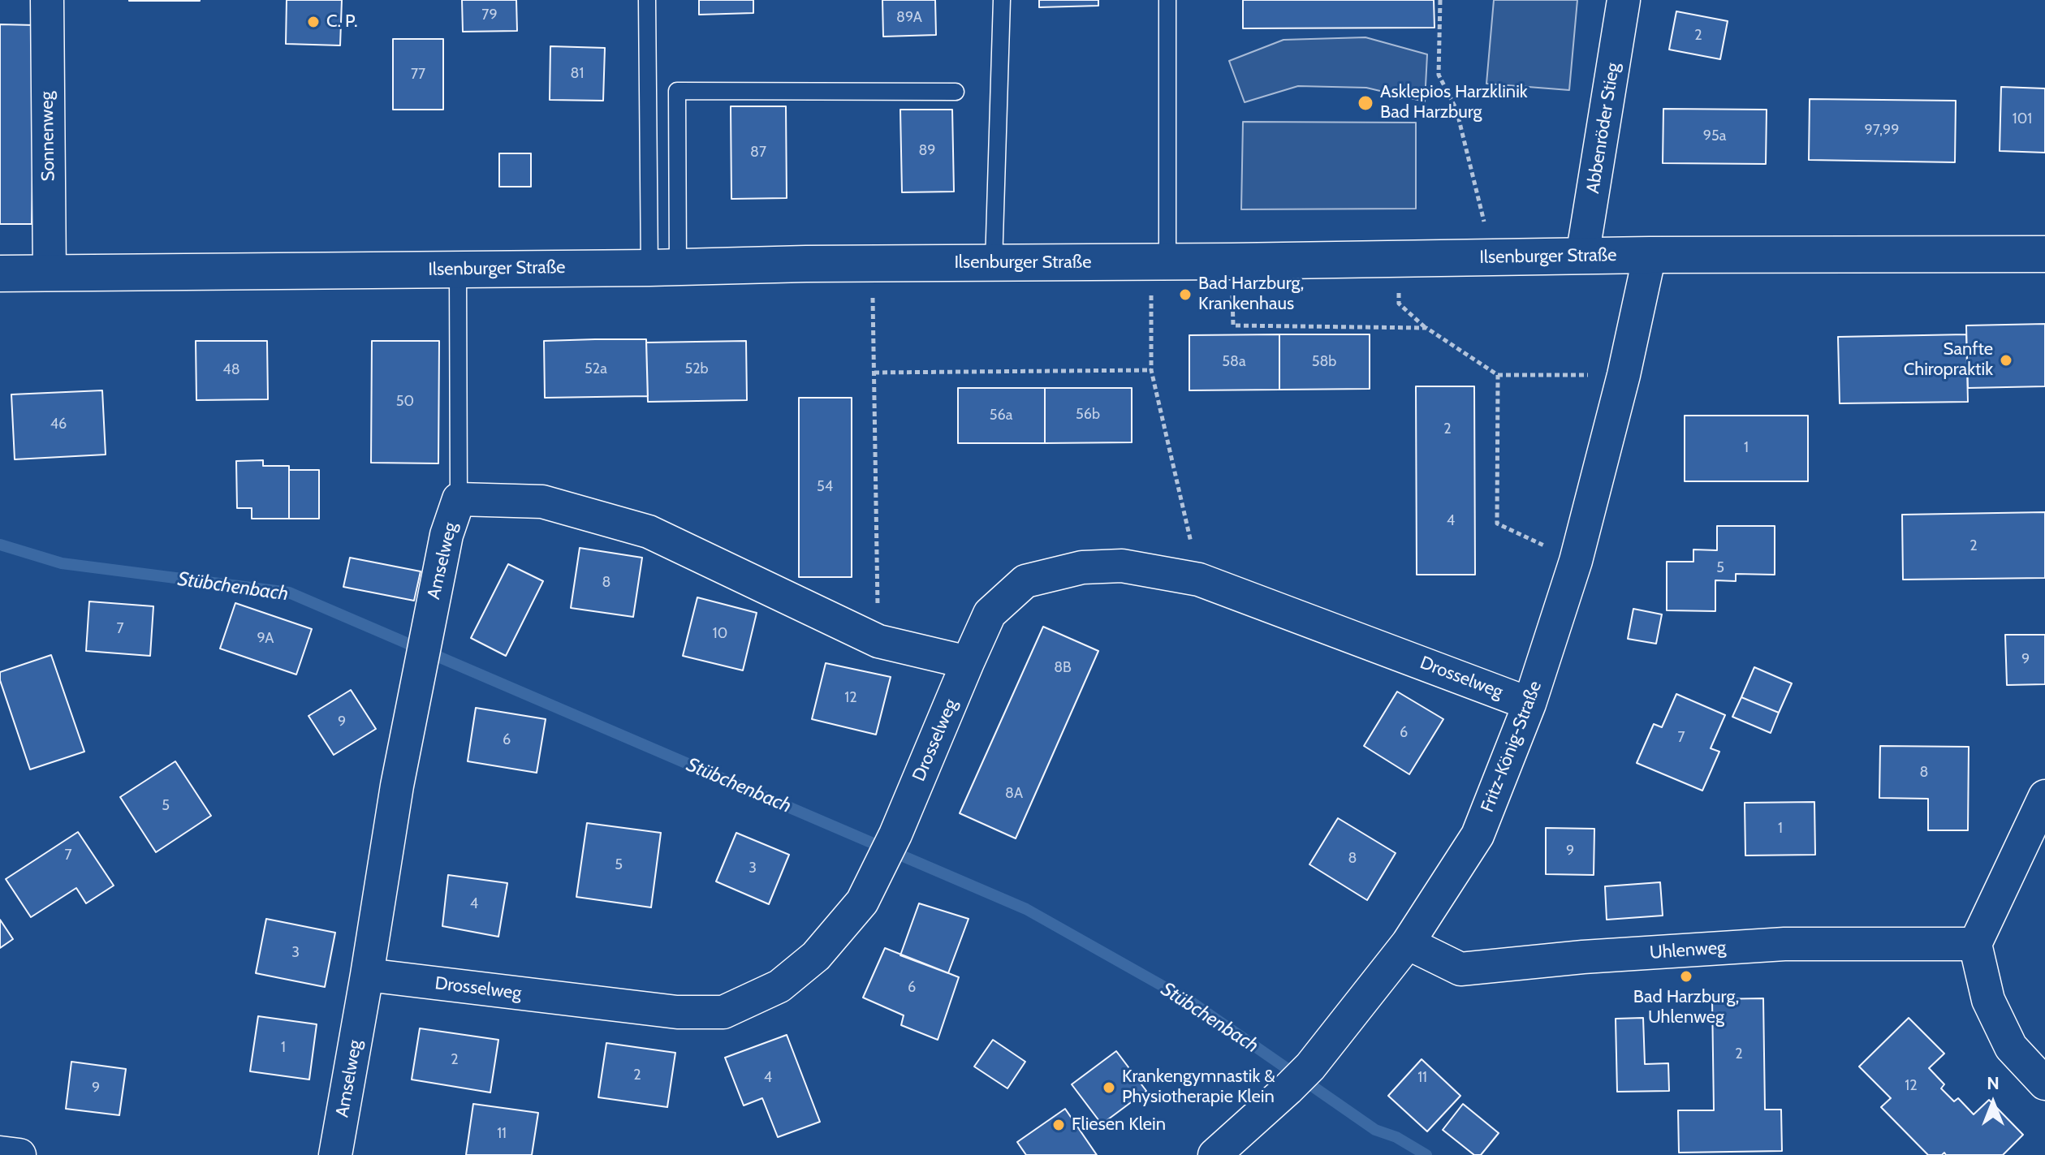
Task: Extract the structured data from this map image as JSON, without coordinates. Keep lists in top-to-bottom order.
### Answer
{
  "streets": {
    "main road": ["Ilsenburger Straße"],
    "street": [
      "Abbenröder Stieg",
      "Sonnenweg",
      "Amselweg",
      "Drosselweg",
      "Fritz-König-Straße",
      "Uhlenweg"
    ]
  },
  "crossings": [
    ["Abbenröder Stieg", "Ilsenburger Straße"],
    ["Sonnenweg", "Ilsenburger Straße"],
    ["Ilsenburger Straße", "Fritz-König-Straße"],
    ["Amselweg", "Drosselweg"],
    ["Drosselweg", "Fritz-König-Straße"],
    ["Fritz-König-Straße", "Uhlenweg"]
  ],
  "water": ["Stübchenbach"],
  "places": [
    "C. P.",
    "Asklepios Harzklinik Bad Harzburg",
    "Bad Harzburg, Krankenhaus",
    "Sanfte Chiropraktik",
    "Bad Harzburg, Uhlenweg",
    "Krankengymnastik & Physiotherapie Klein",
    "Fliesen Klein"
  ],
  "house_numbers": [
    "79",
    "89A",
    "2",
    "81",
    "77",
    "101",
    "97,99",
    "95a",
    "89",
    "87",
    "58a",
    "58b",
    "52a",
    "52b",
    "48",
    "50",
    "56b",
    "56a",
    "46",
    "2",
    "1",
    "54",
    "4",
    "2",
    "5",
    "8",
    "7",
    "10",
    "9A",
    "9",
    "8B",
    "12",
    "9",
    "6",
    "7",
    "6",
    "8",
    "8A",
    "5",
    "1",
    "9",
    "7",
    "8",
    "5",
    "3",
    "4",
    "3",
    "6",
    "1",
    "2",
    "2",
    "2",
    "4",
    "11",
    "12",
    "9",
    "11"
  ],
  "north": "top"
}
